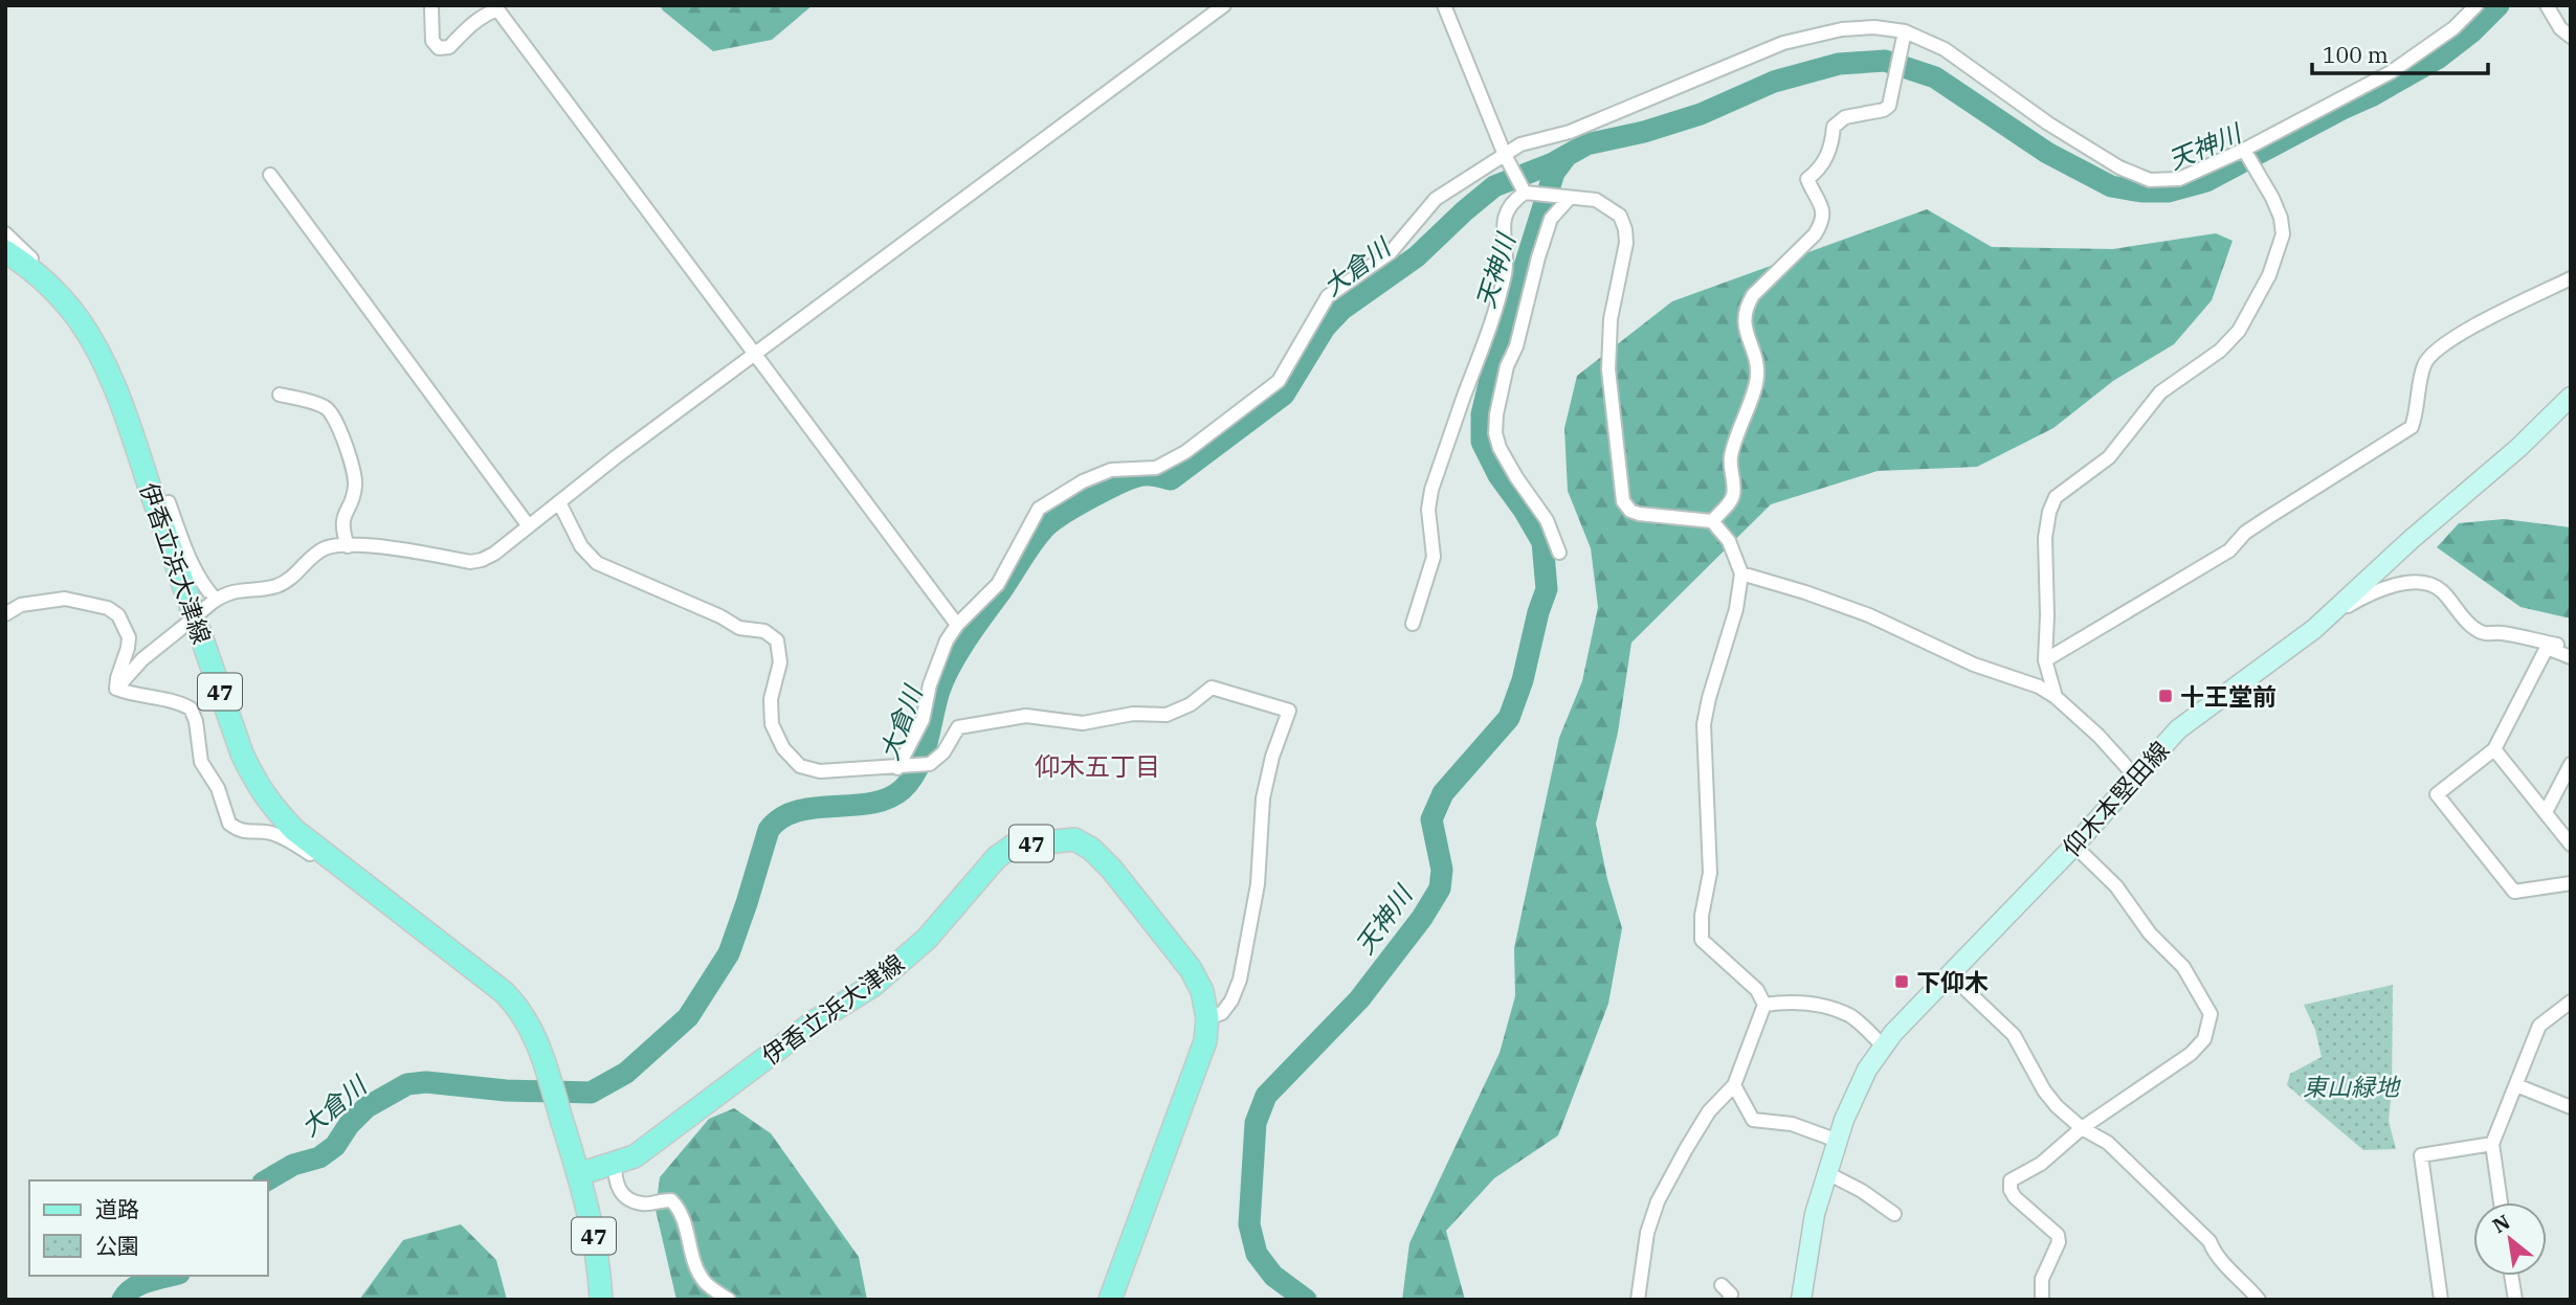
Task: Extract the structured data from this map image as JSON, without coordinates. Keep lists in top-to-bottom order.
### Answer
{
  "streets": {
    "main road": ["伊香立浜大津線", "47", "仰木本堅田線"]
  },
  "districts": ["仰木五丁目"],
  "water": ["天神川", "大倉川"],
  "parks": ["東山緑地"],
  "places": {
    "transit": ["十王堂前", "下仰木"]
  },
  "legend": ["道路", "公園"],
  "scale_bar": "100 m",
  "north": "top left"
}
